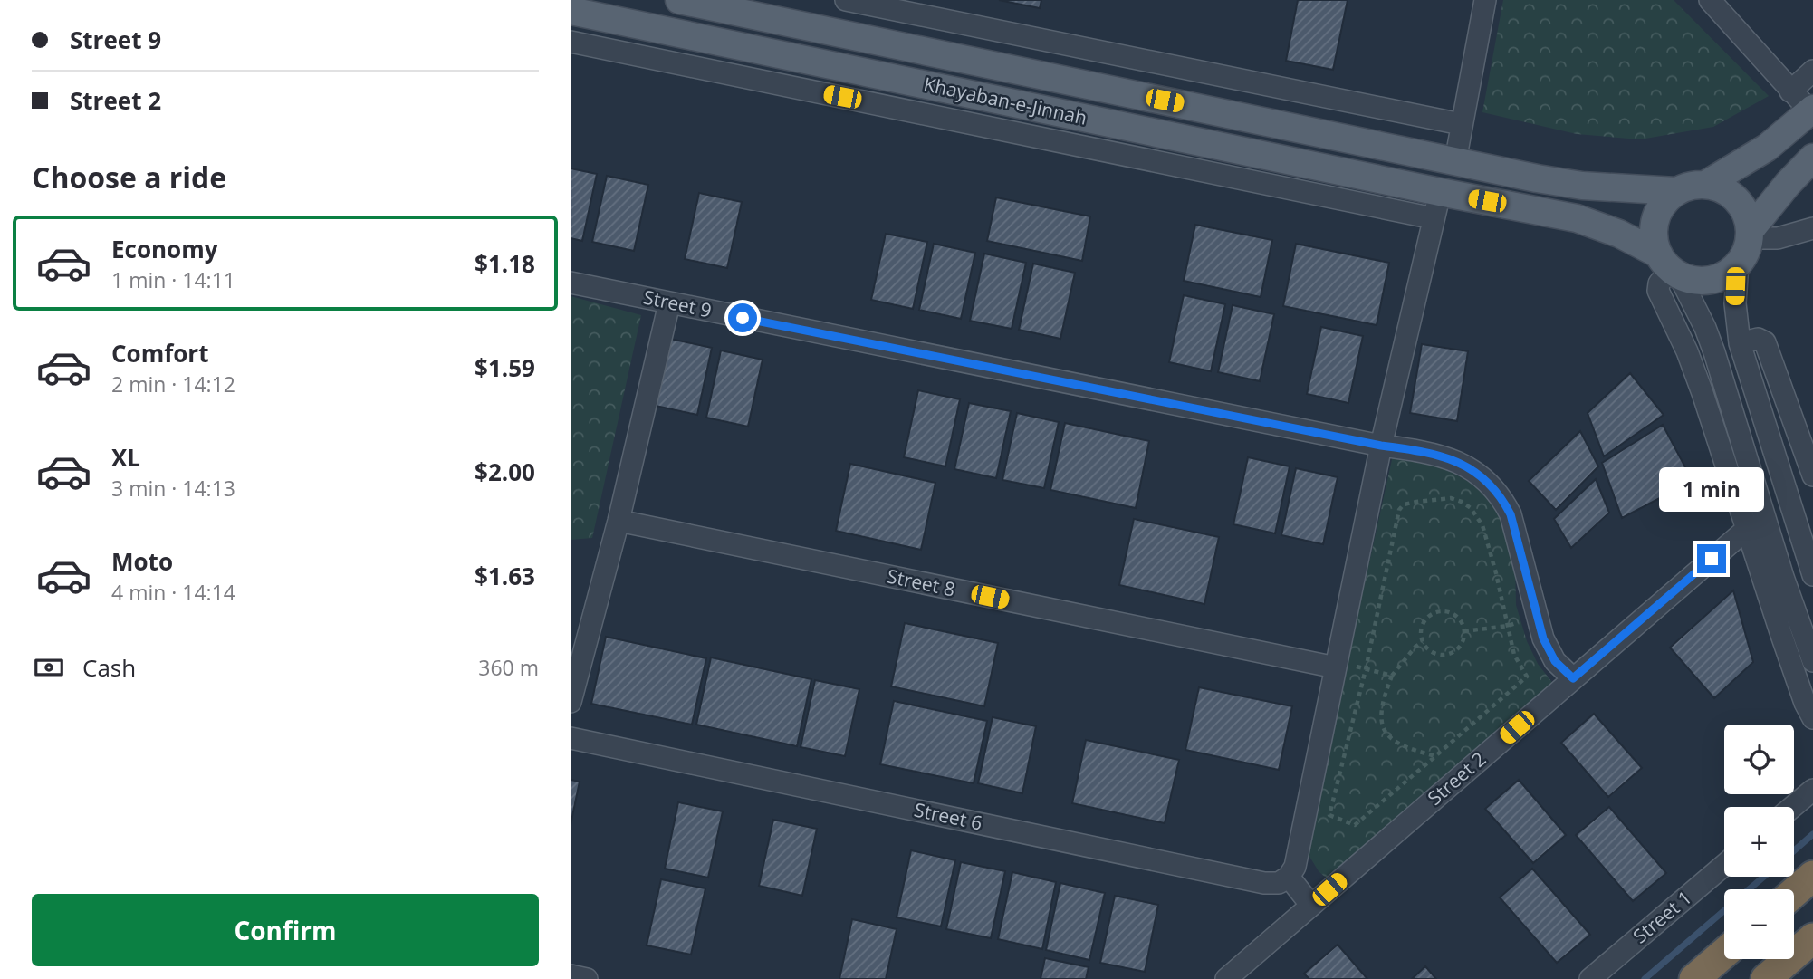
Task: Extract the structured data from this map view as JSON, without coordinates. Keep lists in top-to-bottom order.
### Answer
{
  "streets": {
    "main road": ["Khayaban-e-Jinnah"],
    "street": [
      "Street 9",
      "Street 8",
      "Street 2",
      "Street 6",
      "Street 1"
    ]
  },
  "crossings": [
    ["Street 9", "Street 2"]
  ],
  "page": {
    "banner": ["Street 9", "Street 2"],
    "heading": "Choose a ride",
    "list": [
      {
        "name": "Economy",
        "note": "1 min · 14:11",
        "value": "$1.18"
      },
      {
        "name": "Comfort",
        "note": "2 min · 14:12",
        "value": "$1.59"
      },
      {
        "name": "XL",
        "note": "3 min · 14:13",
        "value": "$2.00"
      },
      {
        "name": "Moto",
        "note": "4 min · 14:14",
        "value": "$1.63"
      }
    ],
    "bubble": "1 min",
    "pay": ["Cash", "360 m"],
    "map_buttons": ["+", "−"],
    "buttons": "Confirm"
  }
}
